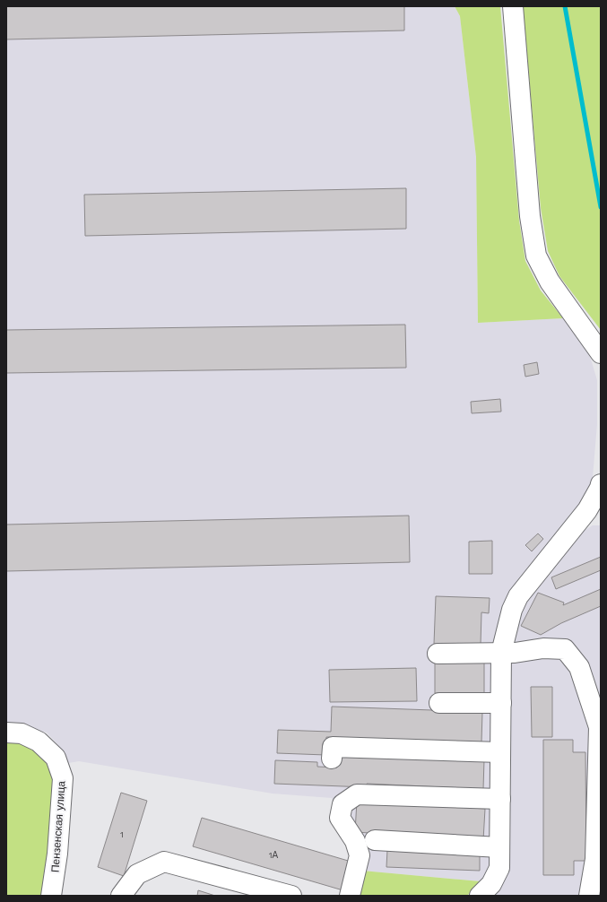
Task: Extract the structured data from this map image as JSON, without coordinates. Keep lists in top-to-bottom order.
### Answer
{
  "streets": {
    "street": ["Пензенская улица"]
  },
  "house_numbers": ["1", "1А"]
}
